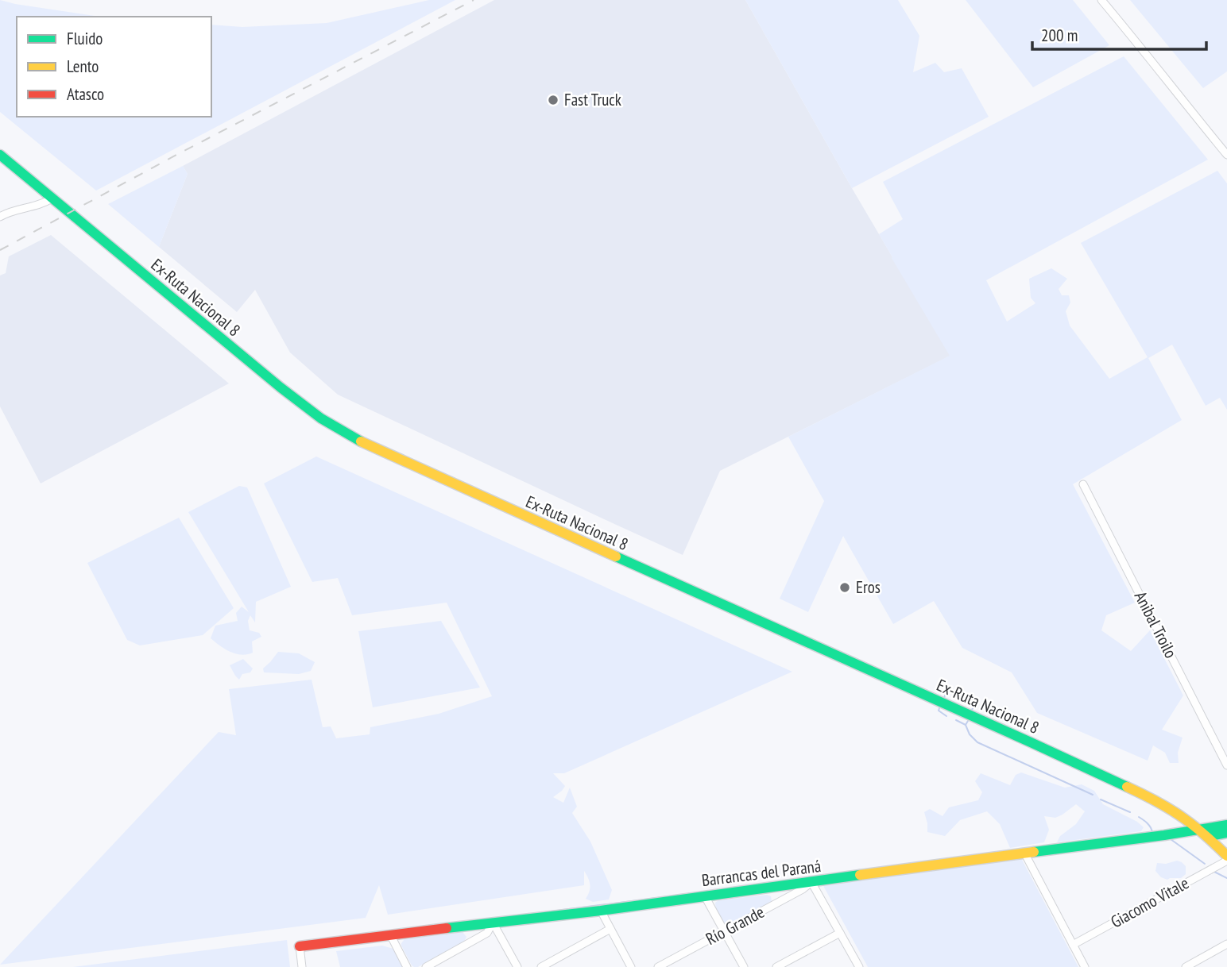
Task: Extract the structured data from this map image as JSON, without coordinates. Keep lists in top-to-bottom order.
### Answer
{
  "streets": {
    "main road": ["Ex-Ruta Nacional 8", "Barrancas del Paraná"],
    "street": ["Anibal Troilo", "Giacomo Vitale", "Río Grande"]
  },
  "crossings": [
    ["Ex-Ruta Nacional 8", "Barrancas del Paraná"],
    ["Ex-Ruta Nacional 8", "Giacomo Vitale"],
    ["Barrancas del Paraná", "Río Grande"]
  ],
  "places": ["Fast Truck", "Eros"],
  "legend": ["Fluido", "Lento", "Atasco"],
  "scale_bar": "200 m"
}
